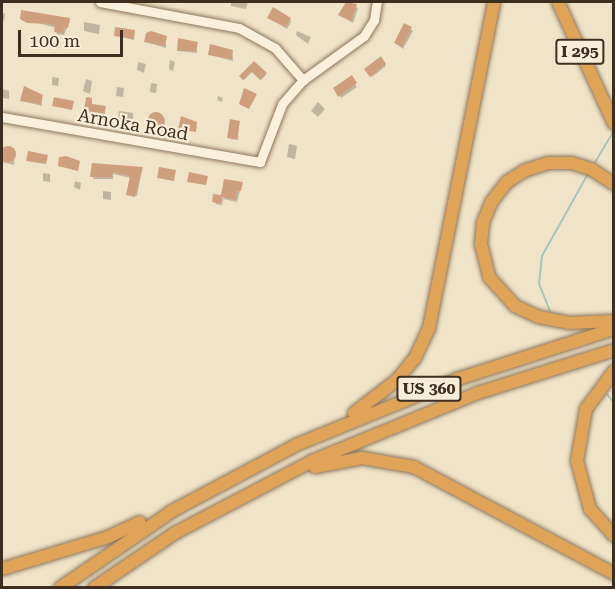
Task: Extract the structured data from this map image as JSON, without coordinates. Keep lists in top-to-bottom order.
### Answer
{
  "streets": {
    "highway": ["I 295", "US 360"],
    "street": ["Arnoka Road"]
  },
  "scale_bar": "100 m"
}
